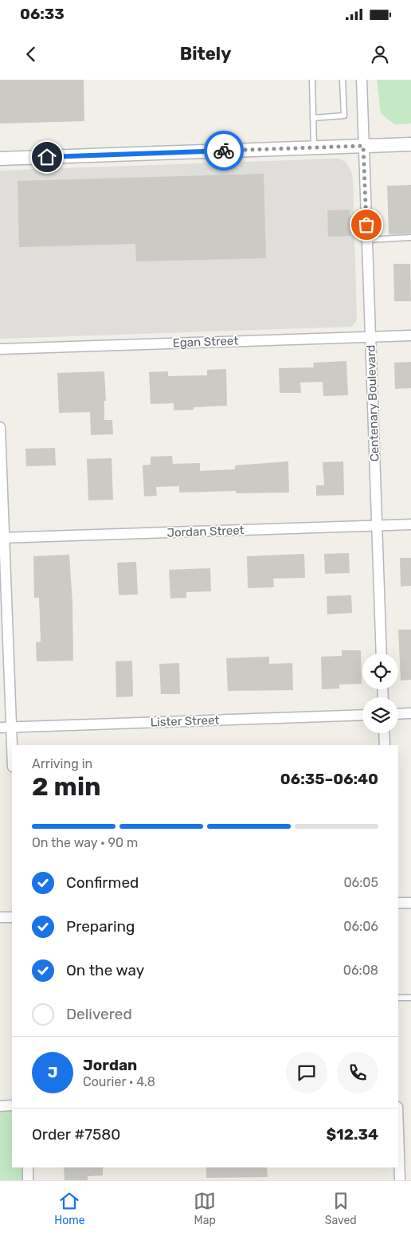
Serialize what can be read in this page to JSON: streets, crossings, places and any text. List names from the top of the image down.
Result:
{
  "streets": {
    "street": [
      "Egan Street",
      "Centenary Boulevard",
      "Jordan Street",
      "Lister Street"
    ]
  },
  "crossings": [
    ["Egan Street", "Centenary Boulevard"],
    ["Centenary Boulevard", "Jordan Street"]
  ],
  "page": {
    "status": "06:33",
    "header": "Bitely",
    "heading": ["2 min", "Arriving in", "06:35–06:40"],
    "panel": [
      "Jordan",
      "Courier · 4.8",
      "Order #7580",
      "$12.34"
    ],
    "bar": "On the way · 90 m",
    "list": [
      ["Confirmed", "06:05"],
      ["Preparing", "06:06"],
      ["On the way", "06:08"],
      "Delivered"
    ],
    "round": "J",
    "tabs": ["Home", "Map", "Saved"]
  }
}
